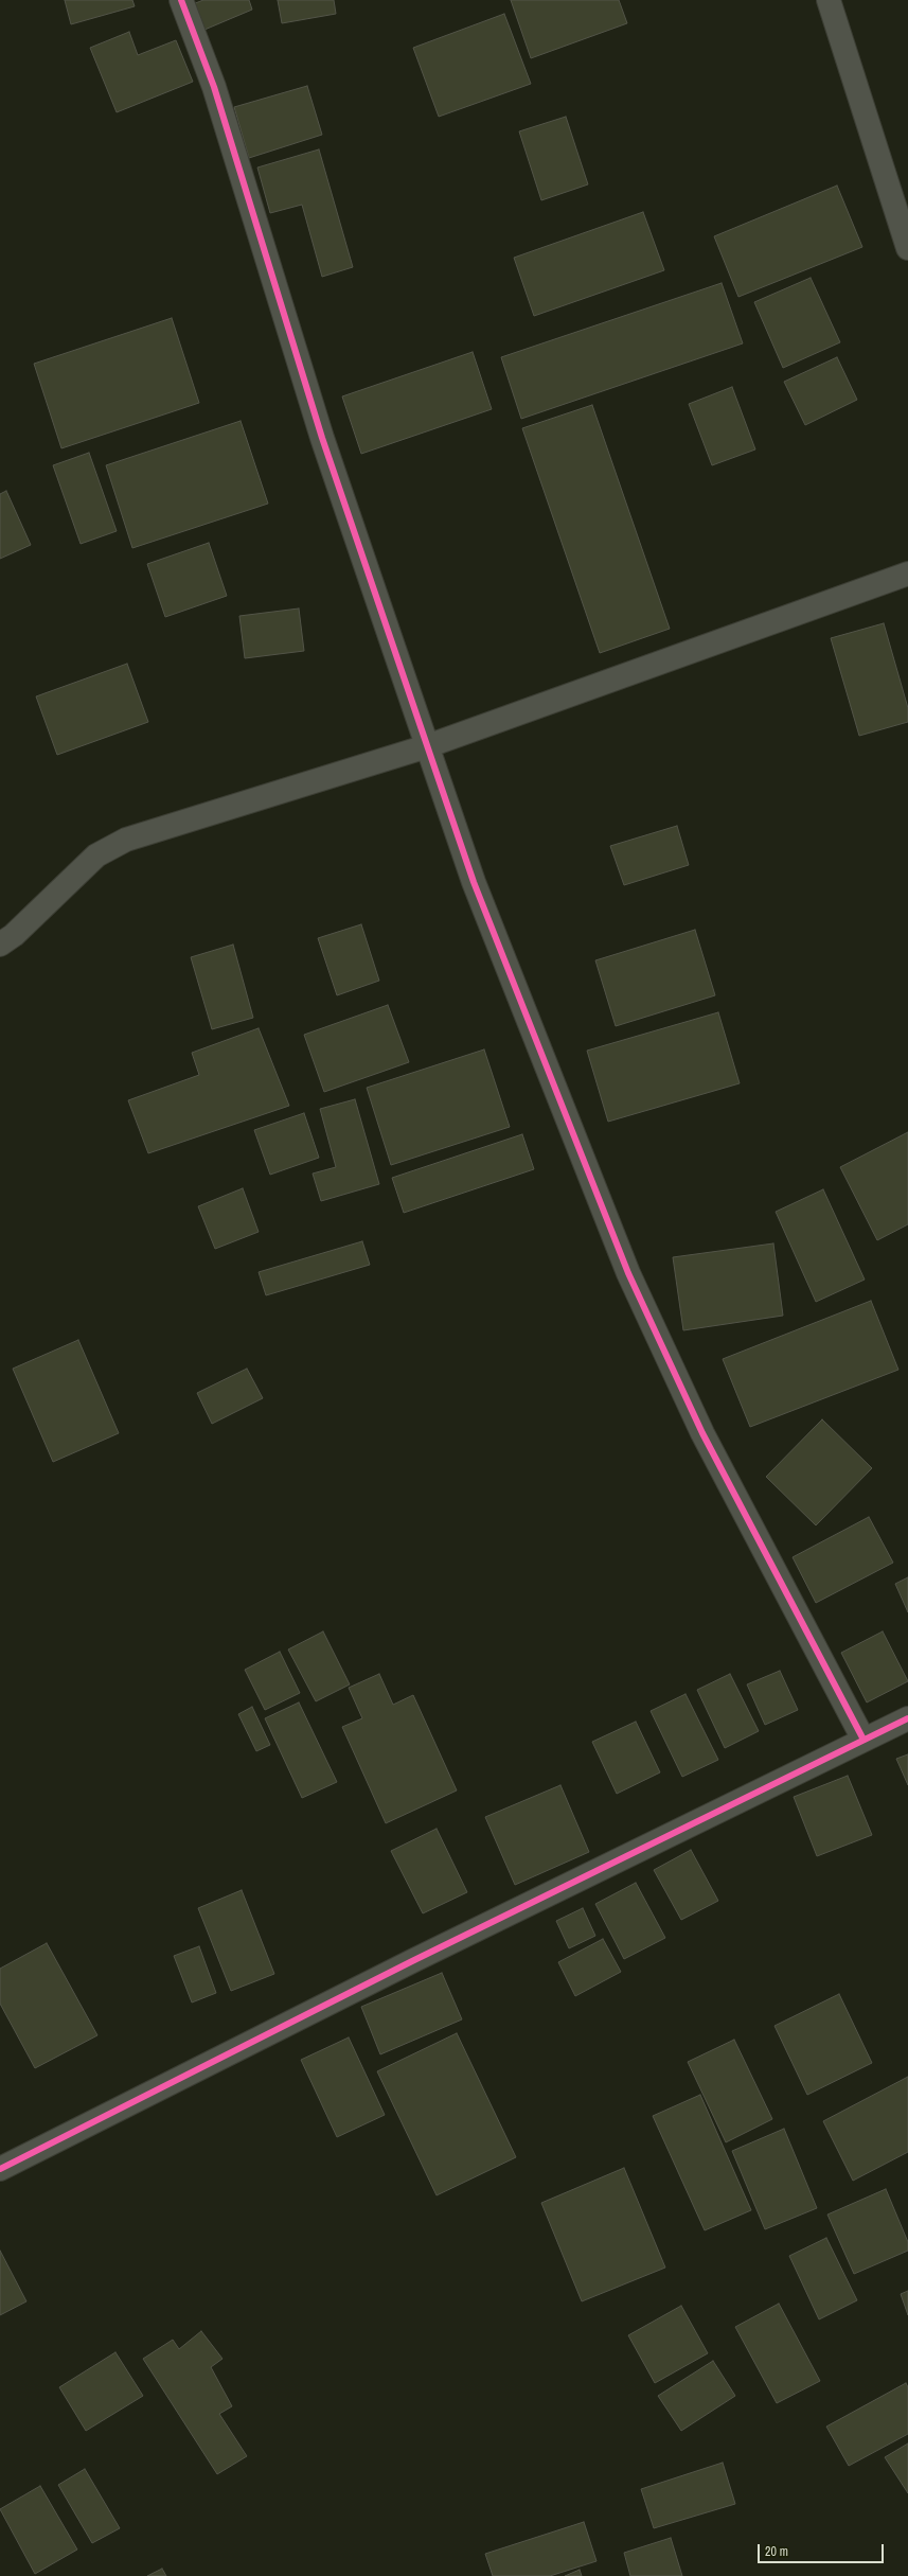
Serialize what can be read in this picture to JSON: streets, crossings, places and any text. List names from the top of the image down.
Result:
{
  "scale_bar": "20 m"
}
